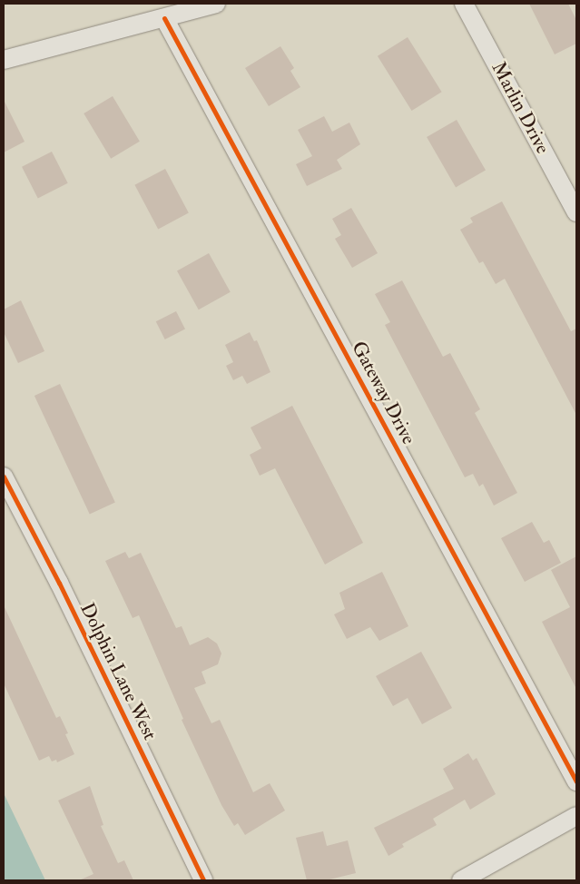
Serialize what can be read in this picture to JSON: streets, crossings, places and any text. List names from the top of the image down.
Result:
{
  "streets": {
    "street": ["Marlin Drive", "Gateway Drive", "Dolphin Lane West"]
  }
}
